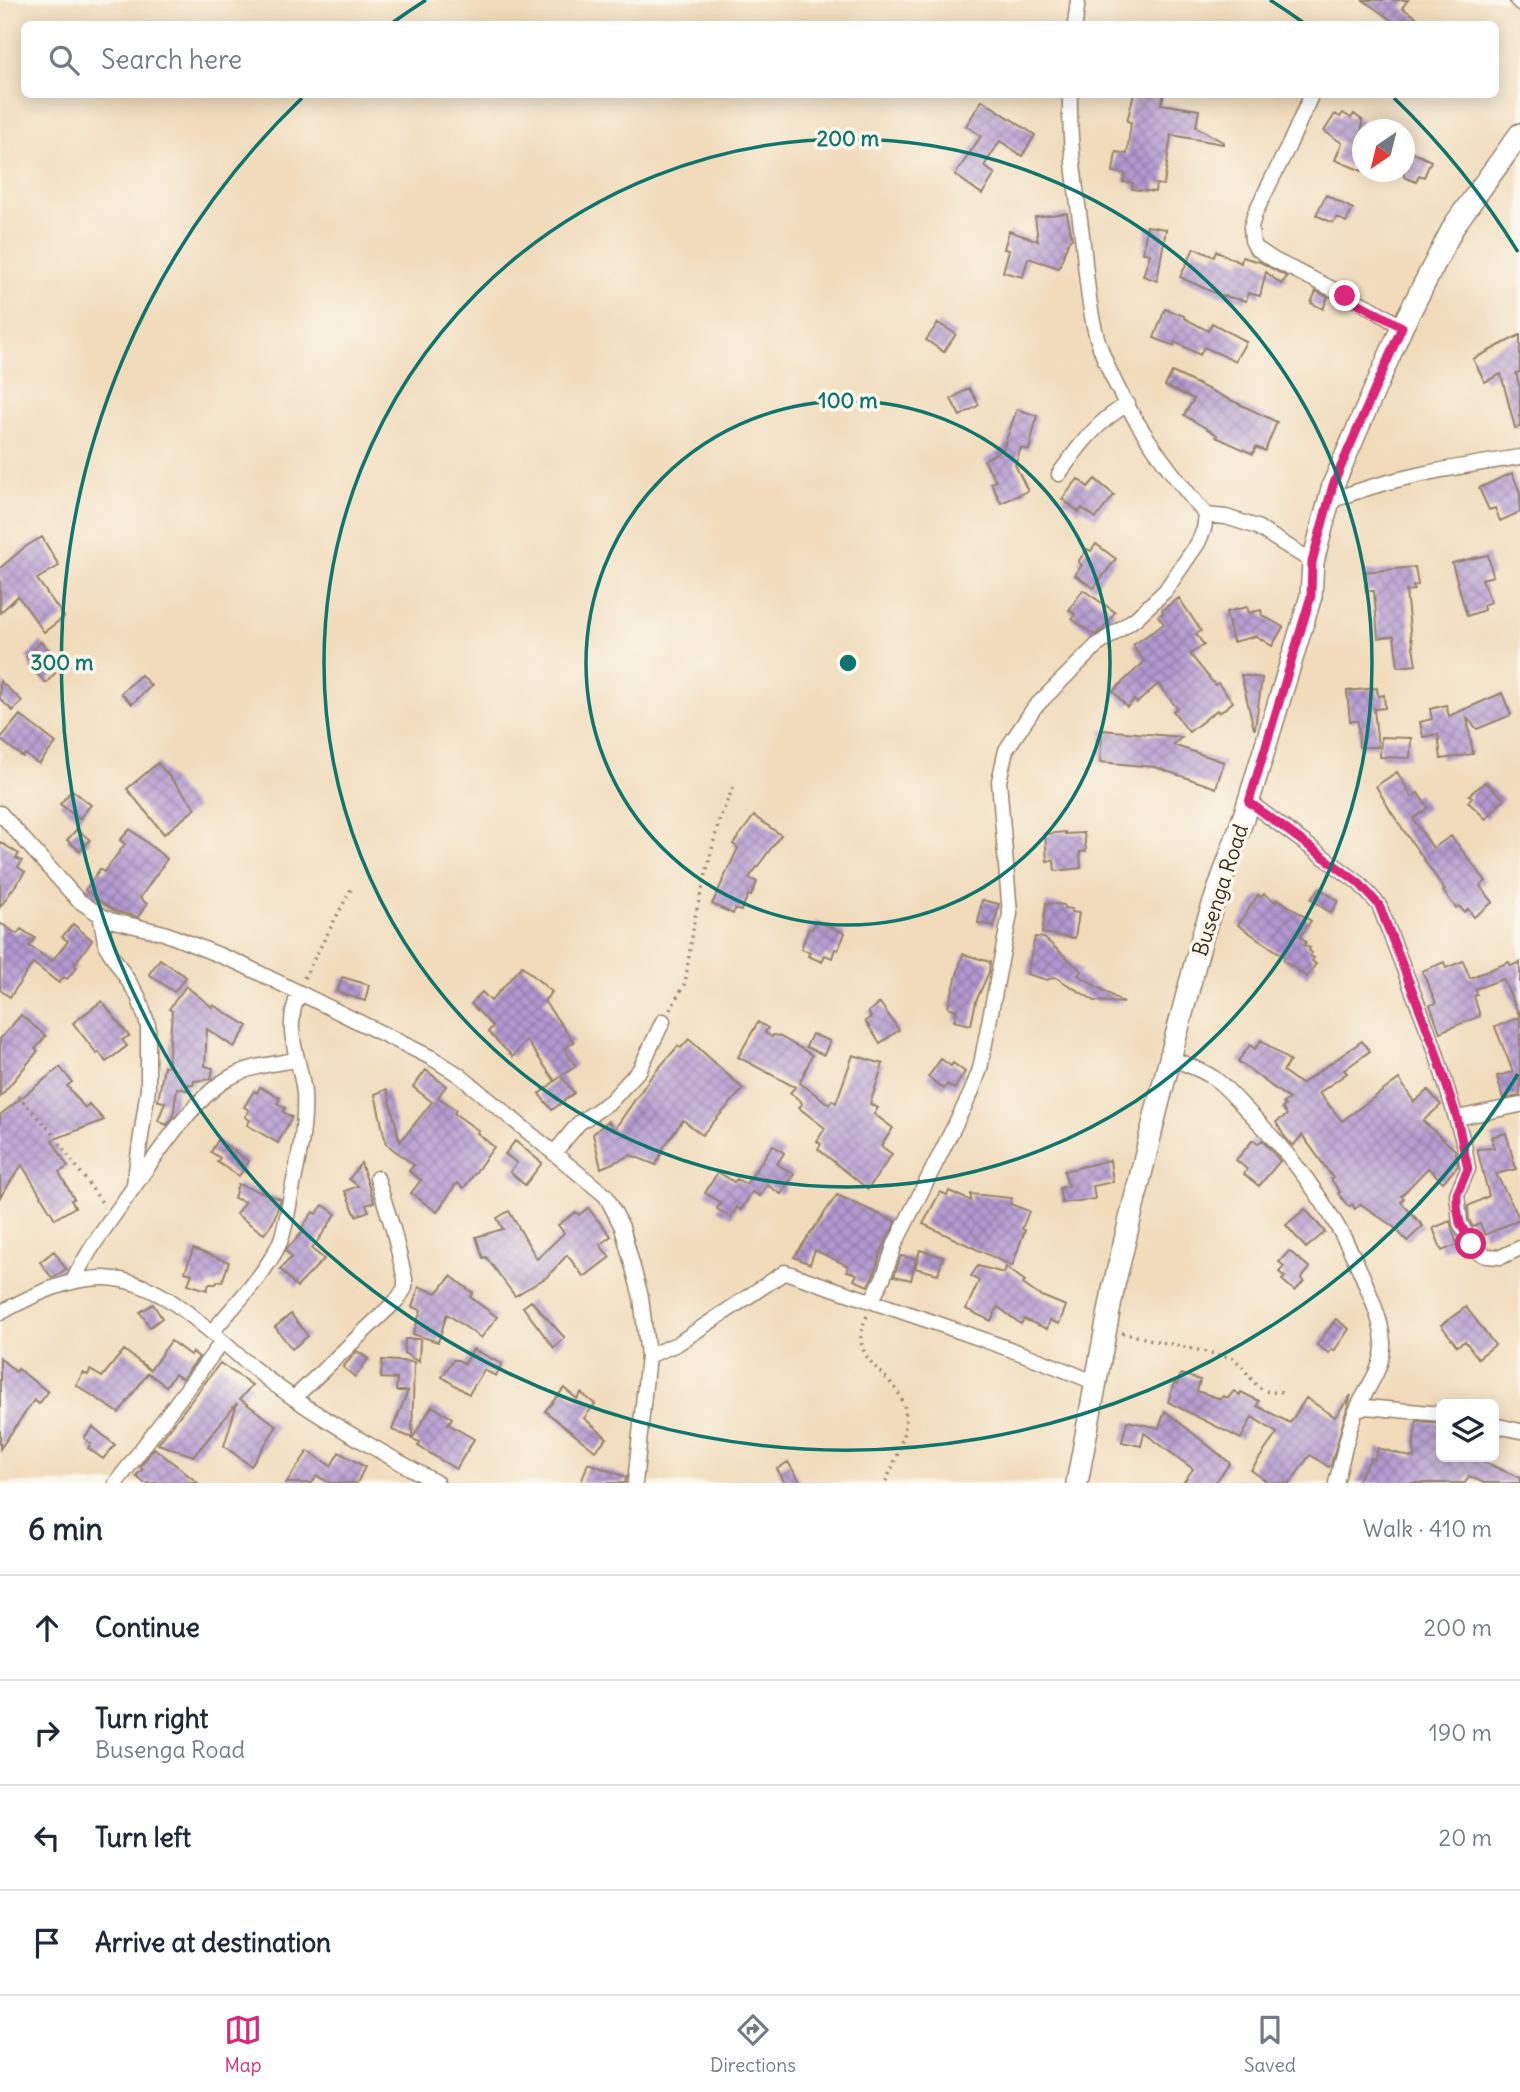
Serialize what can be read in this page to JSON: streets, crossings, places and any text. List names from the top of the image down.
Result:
{
  "streets": {
    "street": ["Busenga Road"]
  },
  "north": "bottom left",
  "page": {
    "search": "Search here",
    "heading": ["6 min", "Walk · 410 m"],
    "list": [
      ["Continue", "200 m"],
      ["Turn right", "Busenga Road", "190 m"],
      ["Turn left", "20 m"],
      "Arrive at destination"
    ],
    "nav": ["Map", "Directions", "Saved"]
  },
  "rings": ["200 m", "100 m", "300 m"]
}
